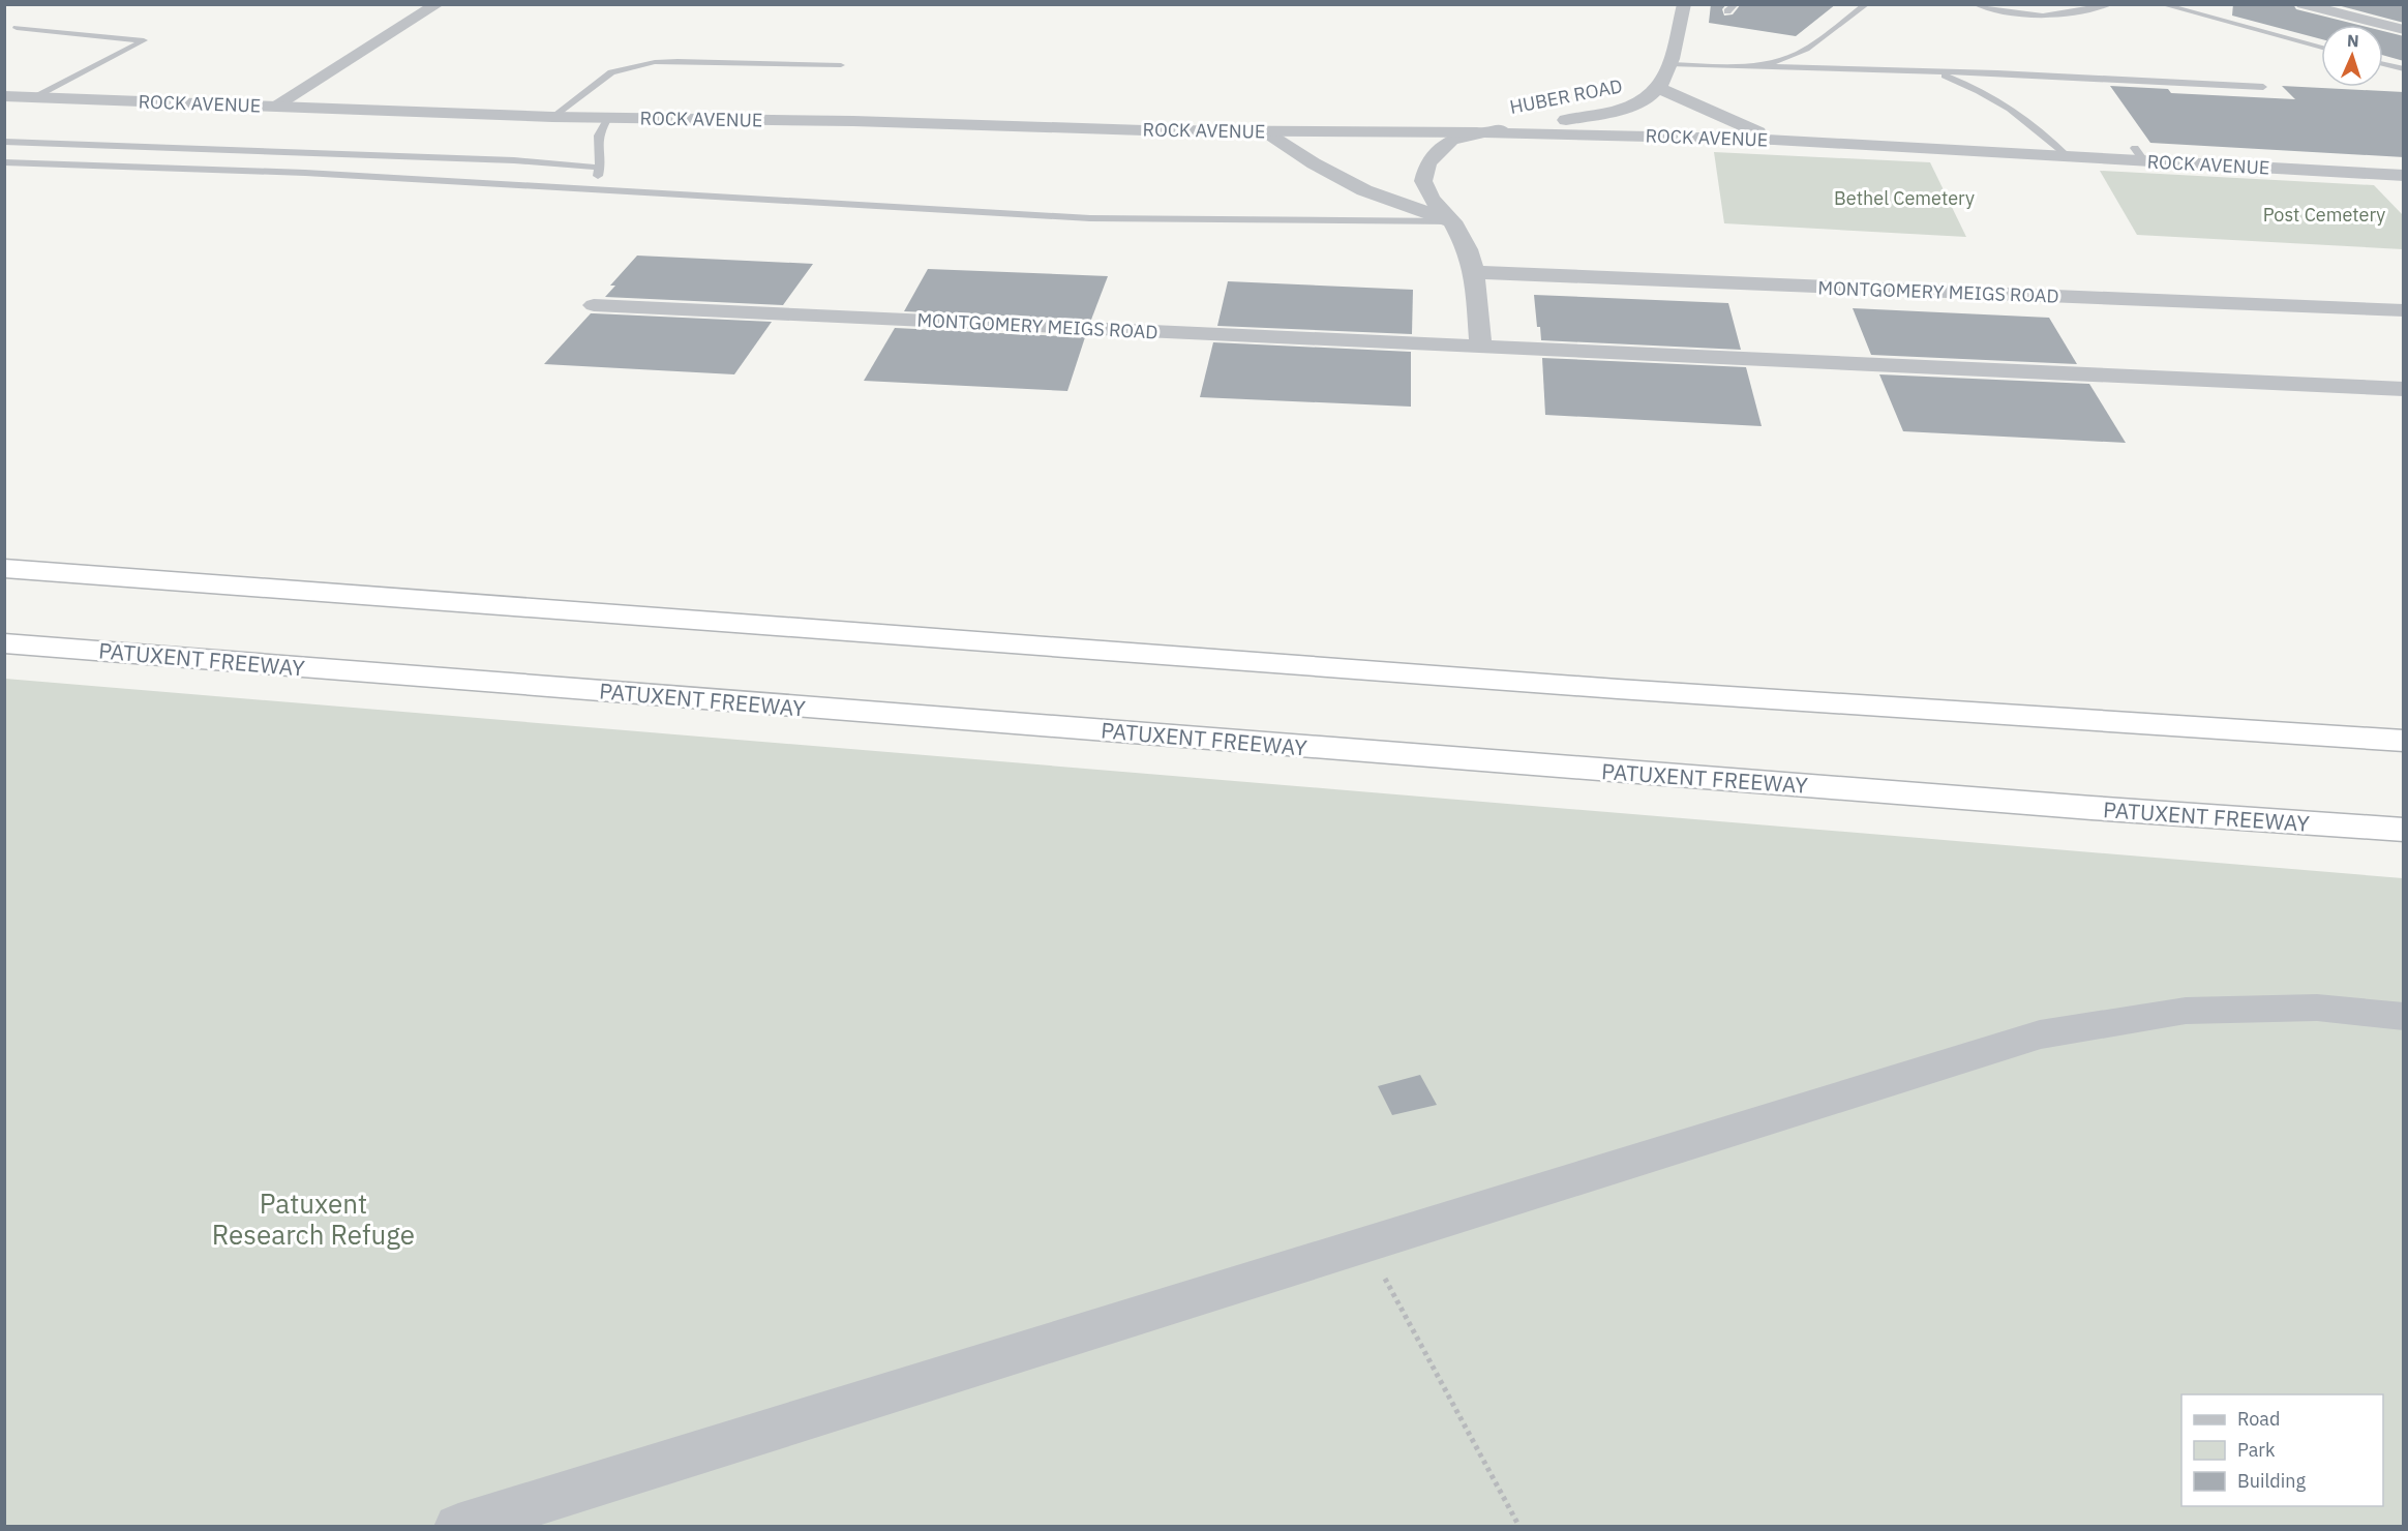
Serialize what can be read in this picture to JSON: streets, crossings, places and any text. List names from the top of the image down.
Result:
{
  "streets": {
    "highway": ["PATUXENT FREEWAY"],
    "street": ["HUBER ROAD", "ROCK AVENUE", "MONTGOMERY MEIGS ROAD"]
  },
  "crossings": [
    ["HUBER ROAD", "ROCK AVENUE"]
  ],
  "parks": ["Bethel Cemetery", "Post Cemetery", "Patuxent Research Refuge"],
  "legend": ["Road", "Park", "Building"],
  "north": "top"
}
